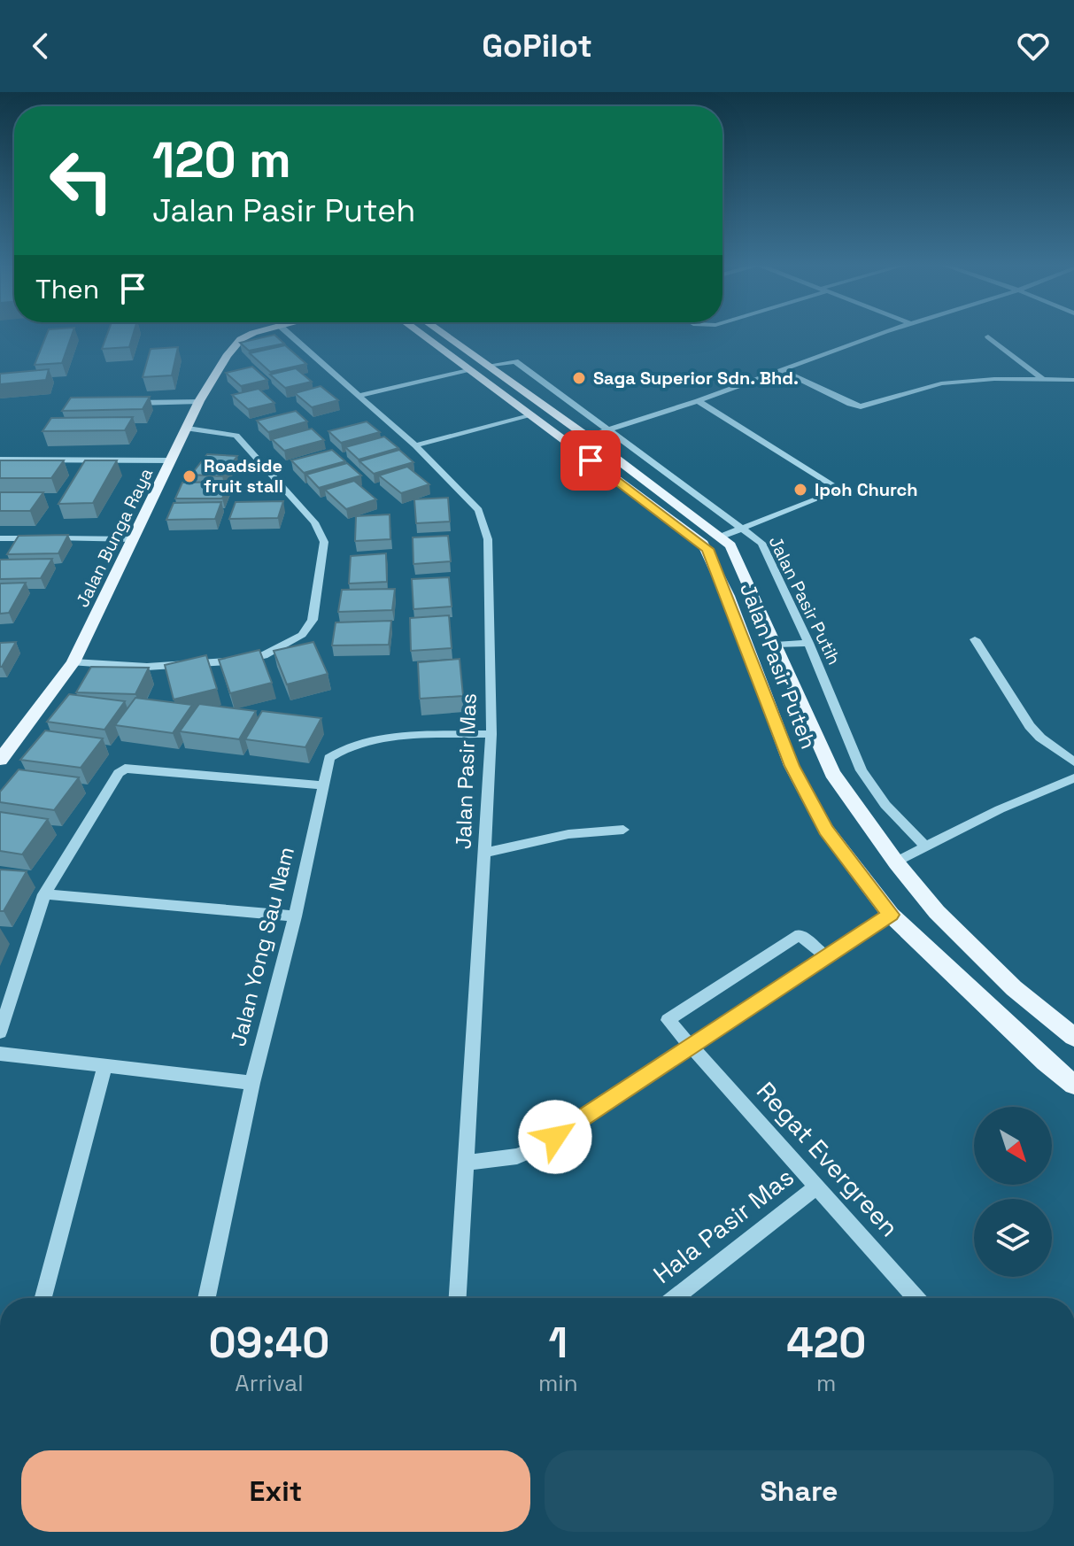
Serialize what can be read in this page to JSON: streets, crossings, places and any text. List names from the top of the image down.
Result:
{
  "streets": {
    "main road": ["Jalan Bunga Raya", "Jalan Pasir Puteh"],
    "street": [
      "Jalan Pasir Putih",
      "Jalan Pasir Mas",
      "Jalan Yong Sau Nam",
      "Regat Evergreen",
      "Hala Pasir Mas"
    ]
  },
  "crossings": [
    ["Jalan Pasir Putih", "Jalan Pasir Puteh"],
    ["Jalan Pasir Mas", "Jalan Yong Sau Nam"],
    ["Regat Evergreen", "Hala Pasir Mas"]
  ],
  "places": ["Saga Superior Sdn. Bhd.", "Roadside fruit stall", "Ipoh Church"],
  "north": "bottom right",
  "page": {
    "header": "GoPilot",
    "turn": ["120 m", "Jalan Pasir Puteh"],
    "then": "Then",
    "eta": [
      "09:40",
      "Arrival",
      "1",
      "min",
      "420",
      "m"
    ],
    "buttons": ["Exit", "Share"]
  }
}
